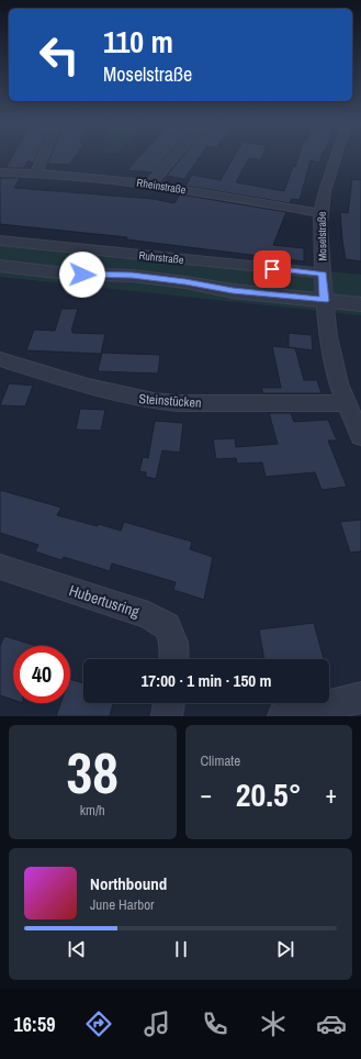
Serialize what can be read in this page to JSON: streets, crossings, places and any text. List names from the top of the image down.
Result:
{
  "streets": {
    "street": [
      "Rheinstraße",
      "Moselstraße",
      "Ruhrstraße",
      "Steinstücken",
      "Hubertusring"
    ]
  },
  "crossings": [
    ["Rheinstraße", "Moselstraße"],
    ["Moselstraße", "Ruhrstraße"],
    ["Moselstraße", "Steinstücken"]
  ],
  "page": {
    "turn": ["110 m", "Moselstraße"],
    "limit": "40",
    "trip": "17:00 · 1 min · 150 m",
    "tile": [
      ["38", "km/h"],
      "Climate"
    ],
    "heat": ["−", "20.5°", "+"],
    "song": ["Northbound", "June Harbor"],
    "tabs": "16:59"
  }
}
